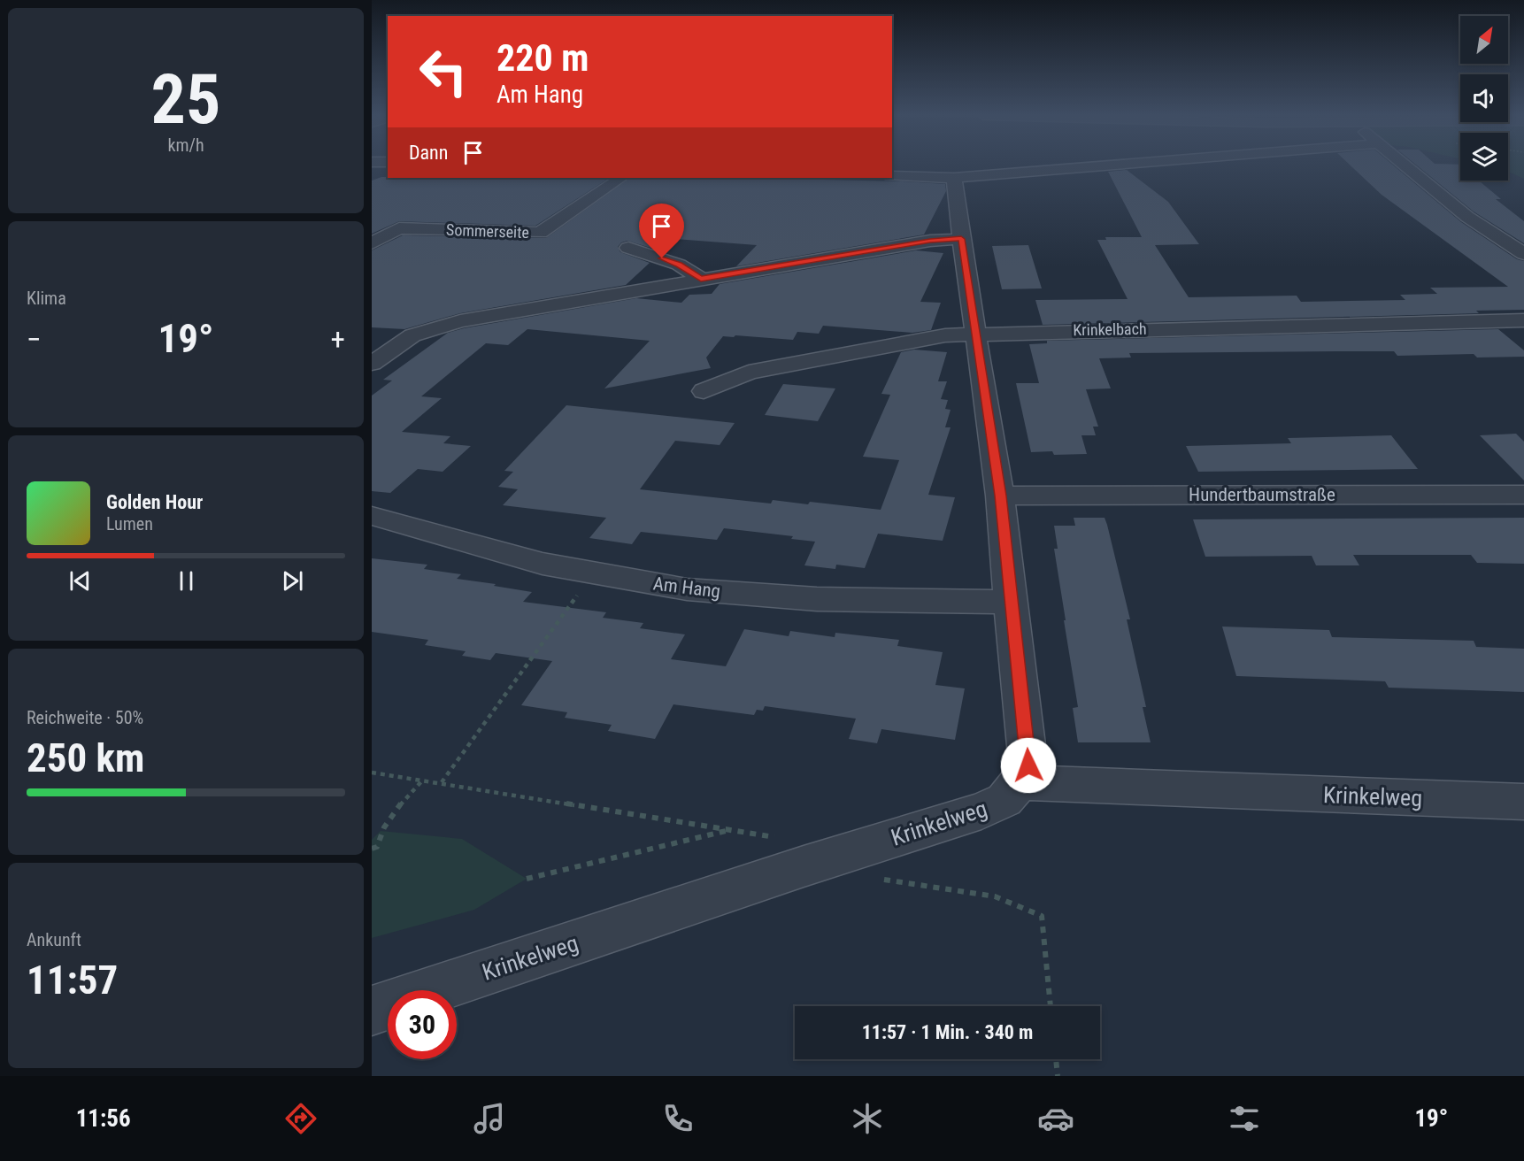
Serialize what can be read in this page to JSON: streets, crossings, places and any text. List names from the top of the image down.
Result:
{
  "streets": {
    "street": [
      "Sommerseite",
      "Krinkelbach",
      "Hundertbaumstraße",
      "Am Hang",
      "Krinkelweg"
    ]
  },
  "north": "top right",
  "page": {
    "tile": [
      ["25", "km/h"],
      "Klima",
      ["Reichweite · 50%", "250 km"],
      ["Ankunft", "11:57"]
    ],
    "turn": ["220 m", "Am Hang"],
    "then": "Dann",
    "heat": ["−", "19°", "+"],
    "song": ["Golden Hour", "Lumen"],
    "limit": "30",
    "trip": "11:57 · 1 Min. · 340 m",
    "tabs": ["11:56", "19°"]
  }
}
